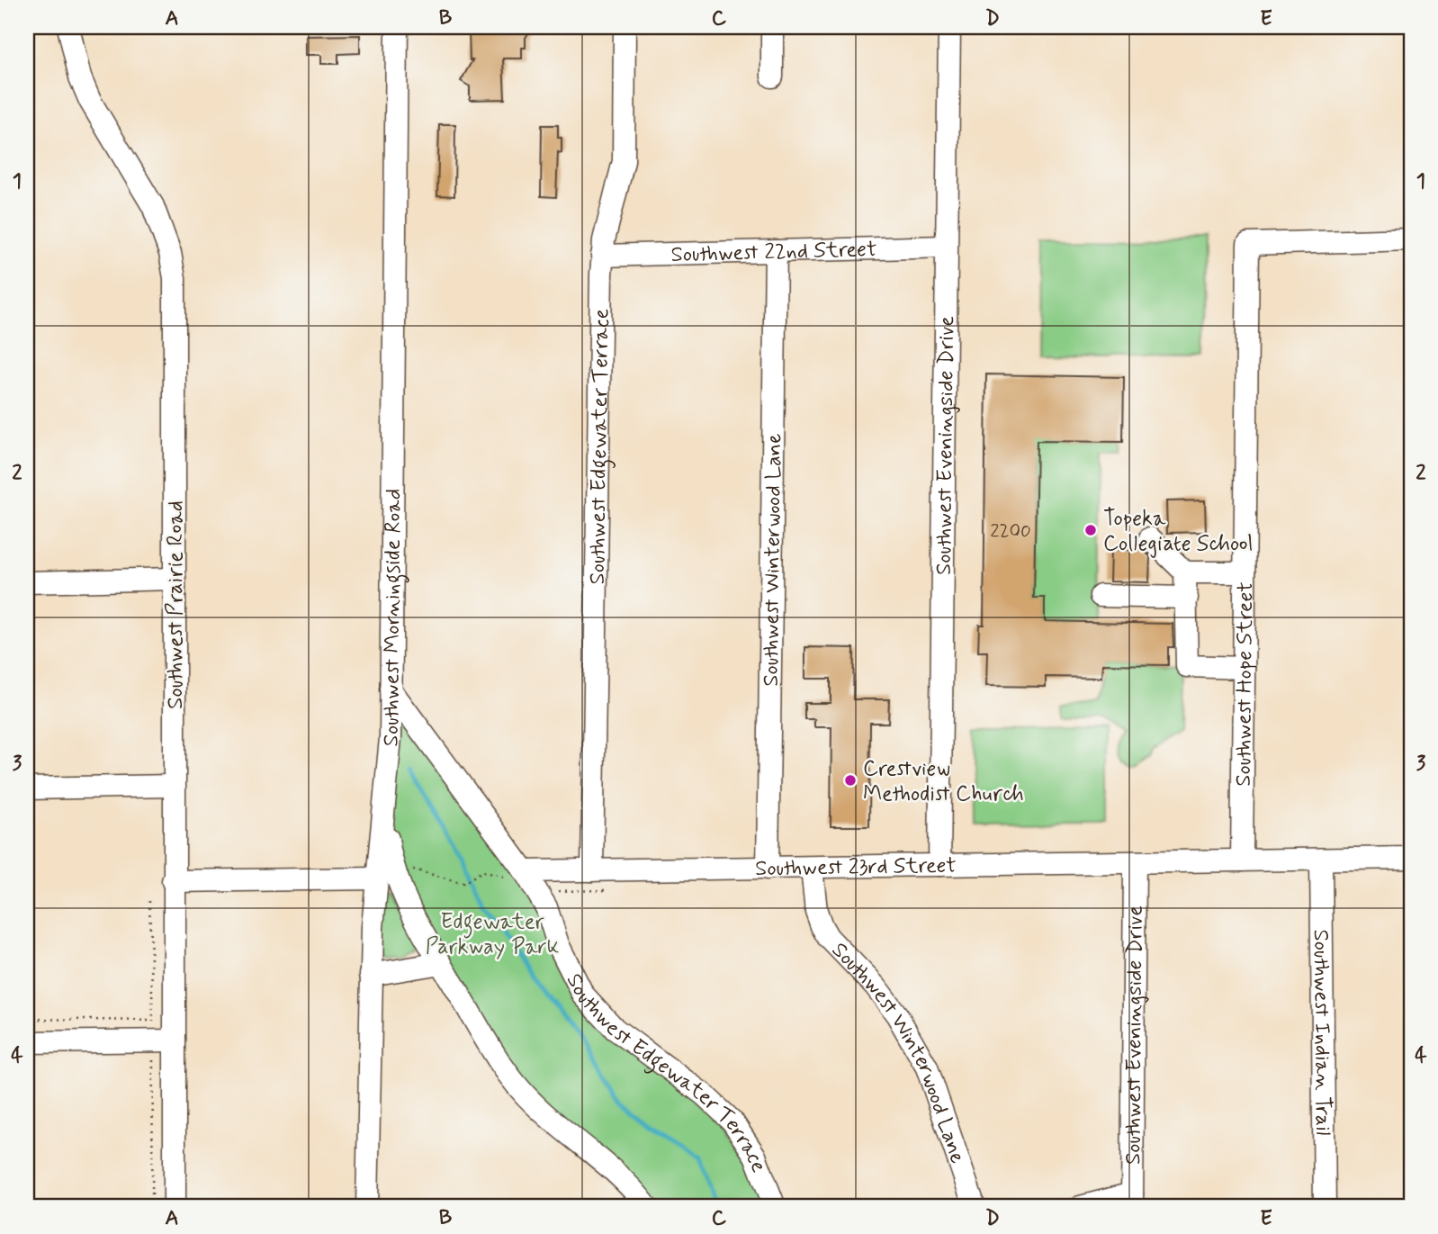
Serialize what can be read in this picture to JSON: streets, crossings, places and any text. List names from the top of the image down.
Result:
{
  "streets": {
    "street": [
      "Southwest 22nd Street",
      "Southwest Eveningside Drive",
      "Southwest Edgewater Terrace",
      "Southwest Winterwood Lane",
      "Southwest Prairie Road",
      "Southwest Morningside Road",
      "Southwest Hope Street",
      "Southwest 23rd Street",
      "Southwest Indian Trail"
    ]
  },
  "crossings": [
    ["Southwest 22nd Street", "Southwest Eveningside Drive"],
    ["Southwest 22nd Street", "Southwest Edgewater Terrace"],
    ["Southwest 22nd Street", "Southwest Winterwood Lane"],
    ["Southwest Eveningside Drive", "Southwest 23rd Street"],
    ["Southwest Edgewater Terrace", "Southwest 23rd Street"],
    ["Southwest Winterwood Lane", "Southwest 23rd Street"],
    ["Southwest Hope Street", "Southwest 23rd Street"],
    ["Southwest 23rd Street", "Southwest Indian Trail"]
  ],
  "parks": ["Edgewater Parkway Park"],
  "places": ["Topeka Collegiate School", "Crestview Methodist Church"],
  "house_numbers": ["2200"],
  "grid": {
    "columns": [
      "A",
      "B",
      "C",
      "D",
      "E"
    ],
    "rows": [
      "1",
      "2",
      "3",
      "4"
    ]
  }
}
